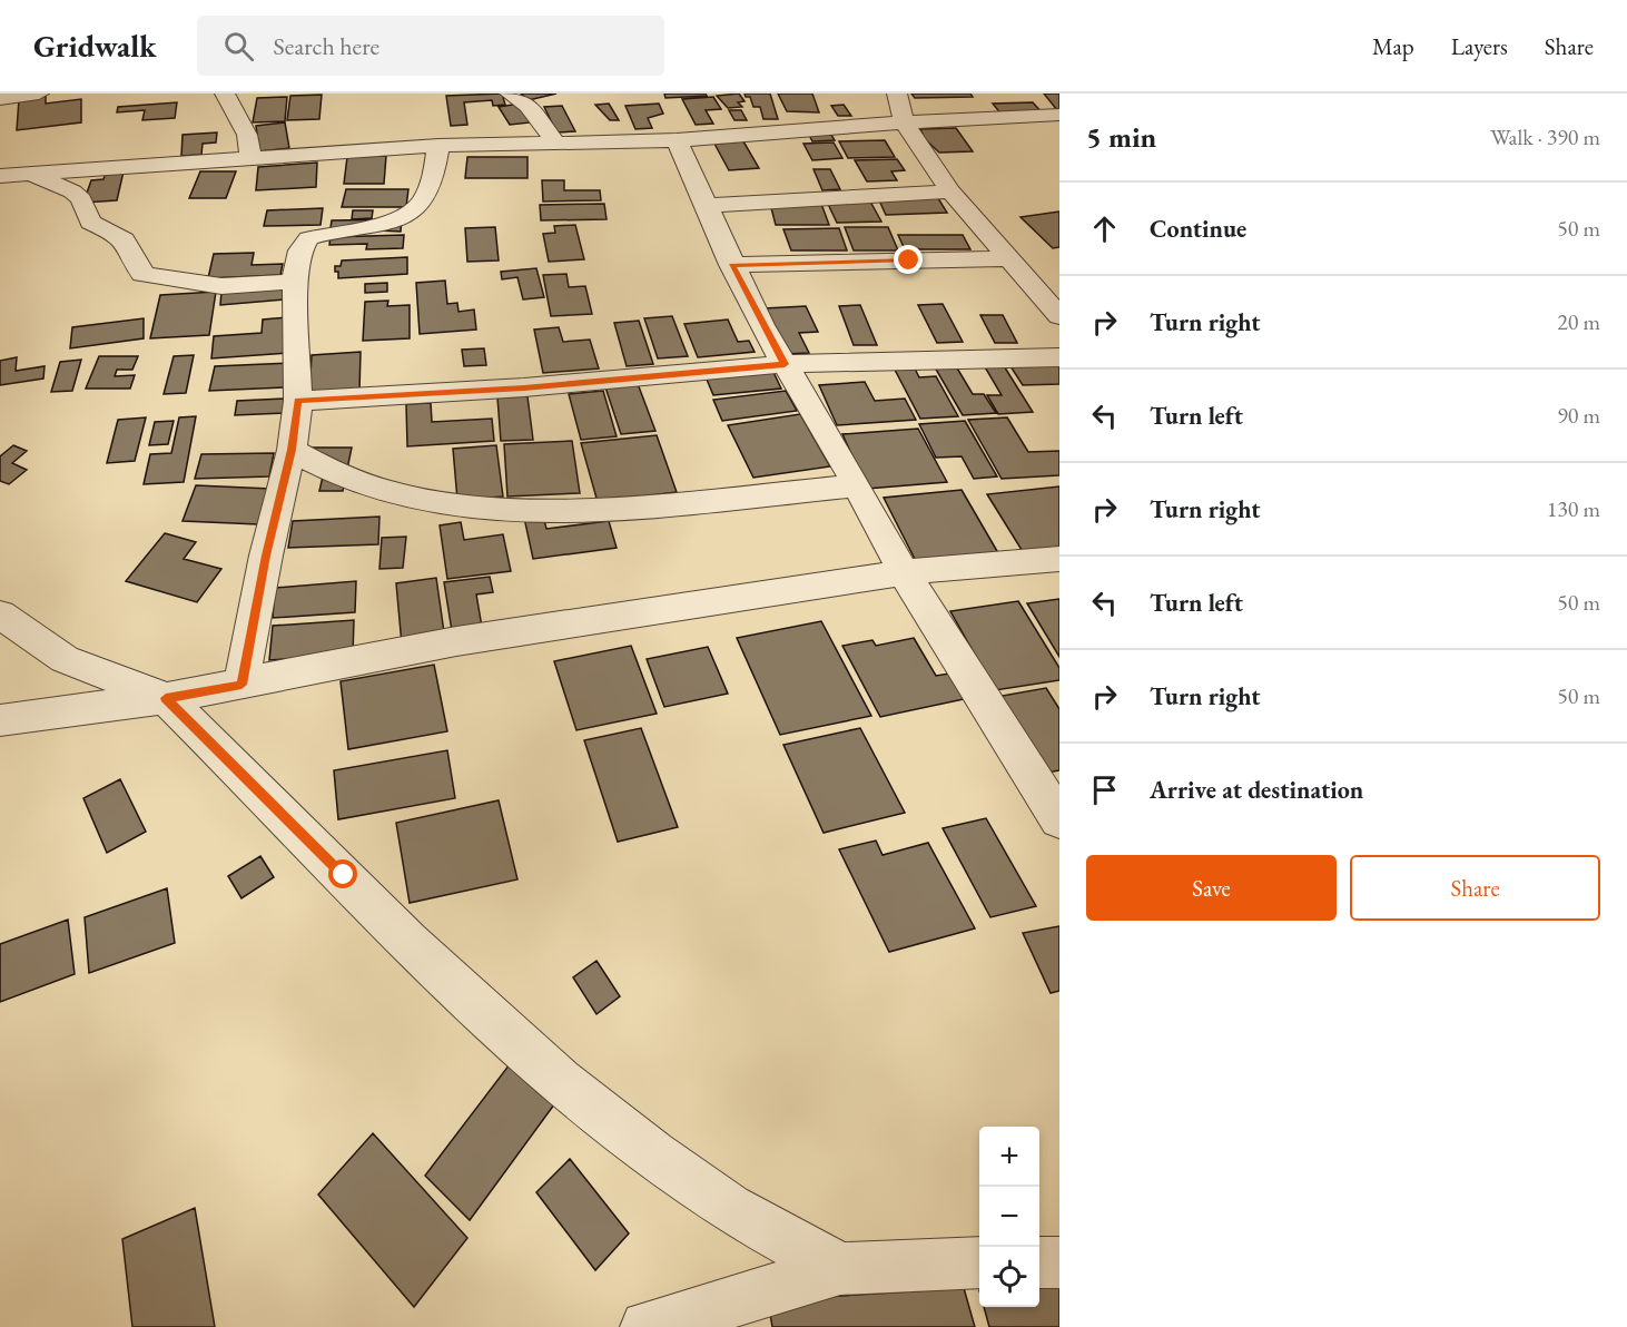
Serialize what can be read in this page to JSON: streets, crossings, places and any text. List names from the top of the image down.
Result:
{
  "page": {
    "header": "Gridwalk",
    "search": "Search here",
    "nav": ["Map", "Layers", "Share"],
    "heading": ["5 min", "Walk · 390 m"],
    "list": [
      ["Continue", "50 m"],
      ["Turn right", "20 m"],
      ["Turn left", "90 m"],
      ["Turn right", "130 m"],
      ["Turn left", "50 m"],
      ["Turn right", "50 m"],
      "Arrive at destination"
    ],
    "buttons": ["Save", "Share"],
    "map_buttons": ["+", "−"]
  }
}
